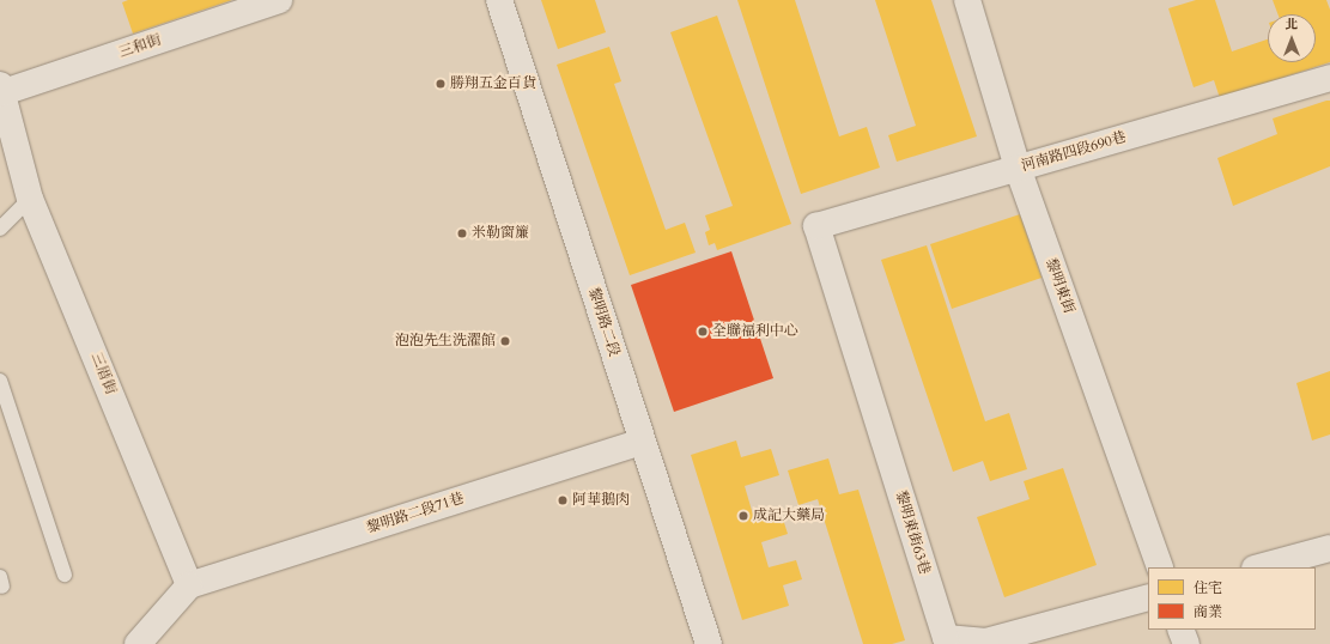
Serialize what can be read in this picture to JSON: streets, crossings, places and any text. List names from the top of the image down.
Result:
{
  "streets": {
    "street": [
      "三和街",
      "河南路四段690巷",
      "黎明東街",
      "黎明路二段",
      "三厝街",
      "黎明路二段71巷",
      "黎明東街63巷"
    ]
  },
  "crossings": [
    ["三和街", "三厝街"],
    ["河南路四段690巷", "黎明東街"],
    ["河南路四段690巷", "黎明東街63巷"],
    ["黎明路二段", "黎明路二段71巷"],
    ["三厝街", "黎明路二段71巷"]
  ],
  "places": [
    "勝翔五金百貨",
    "米勒窗簾",
    "全聯福利中心",
    "泡泡先生洗濯館",
    "阿華鵝肉",
    "成記大藥局"
  ],
  "legend": ["住宅", "商業"],
  "north": "top"
}
